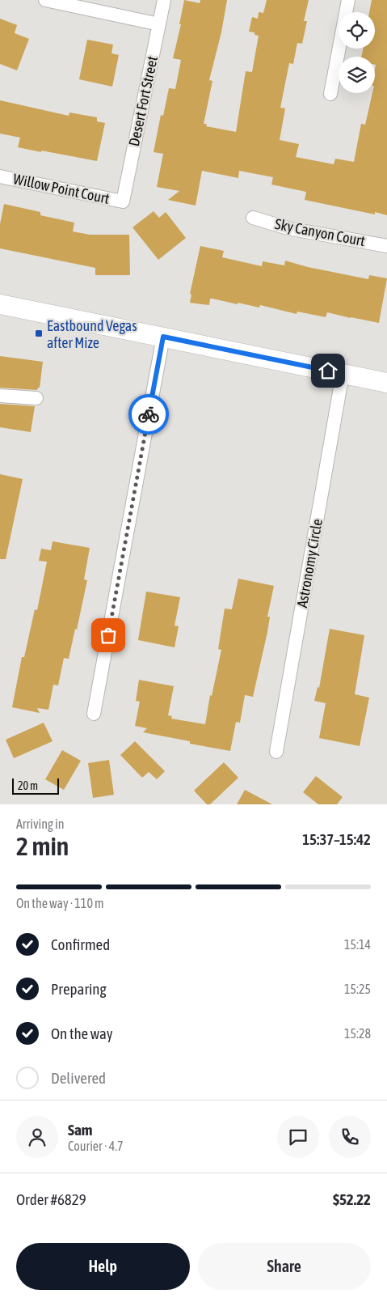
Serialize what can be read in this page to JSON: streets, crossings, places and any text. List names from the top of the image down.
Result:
{
  "streets": {
    "street": [
      "Desert Fort Street",
      "Willow Point Court",
      "Sky Canyon Court",
      "Astronomy Circle"
    ]
  },
  "crossings": [
    ["Desert Fort Street", "Willow Point Court"]
  ],
  "places": {
    "transit": ["Eastbound Vegas after Mize"]
  },
  "scale_bar": "20 m",
  "page": {
    "scale": "20 m",
    "heading": ["2 min", "Arriving in", "15:37–15:42"],
    "panel": [
      "Sam",
      "Courier · 4.7",
      "Order #6829",
      "$52.22"
    ],
    "bar": "On the way · 110 m",
    "list": [
      ["Confirmed", "15:14"],
      ["Preparing", "15:25"],
      ["On the way", "15:28"],
      "Delivered"
    ],
    "buttons": ["Help", "Share"]
  }
}
